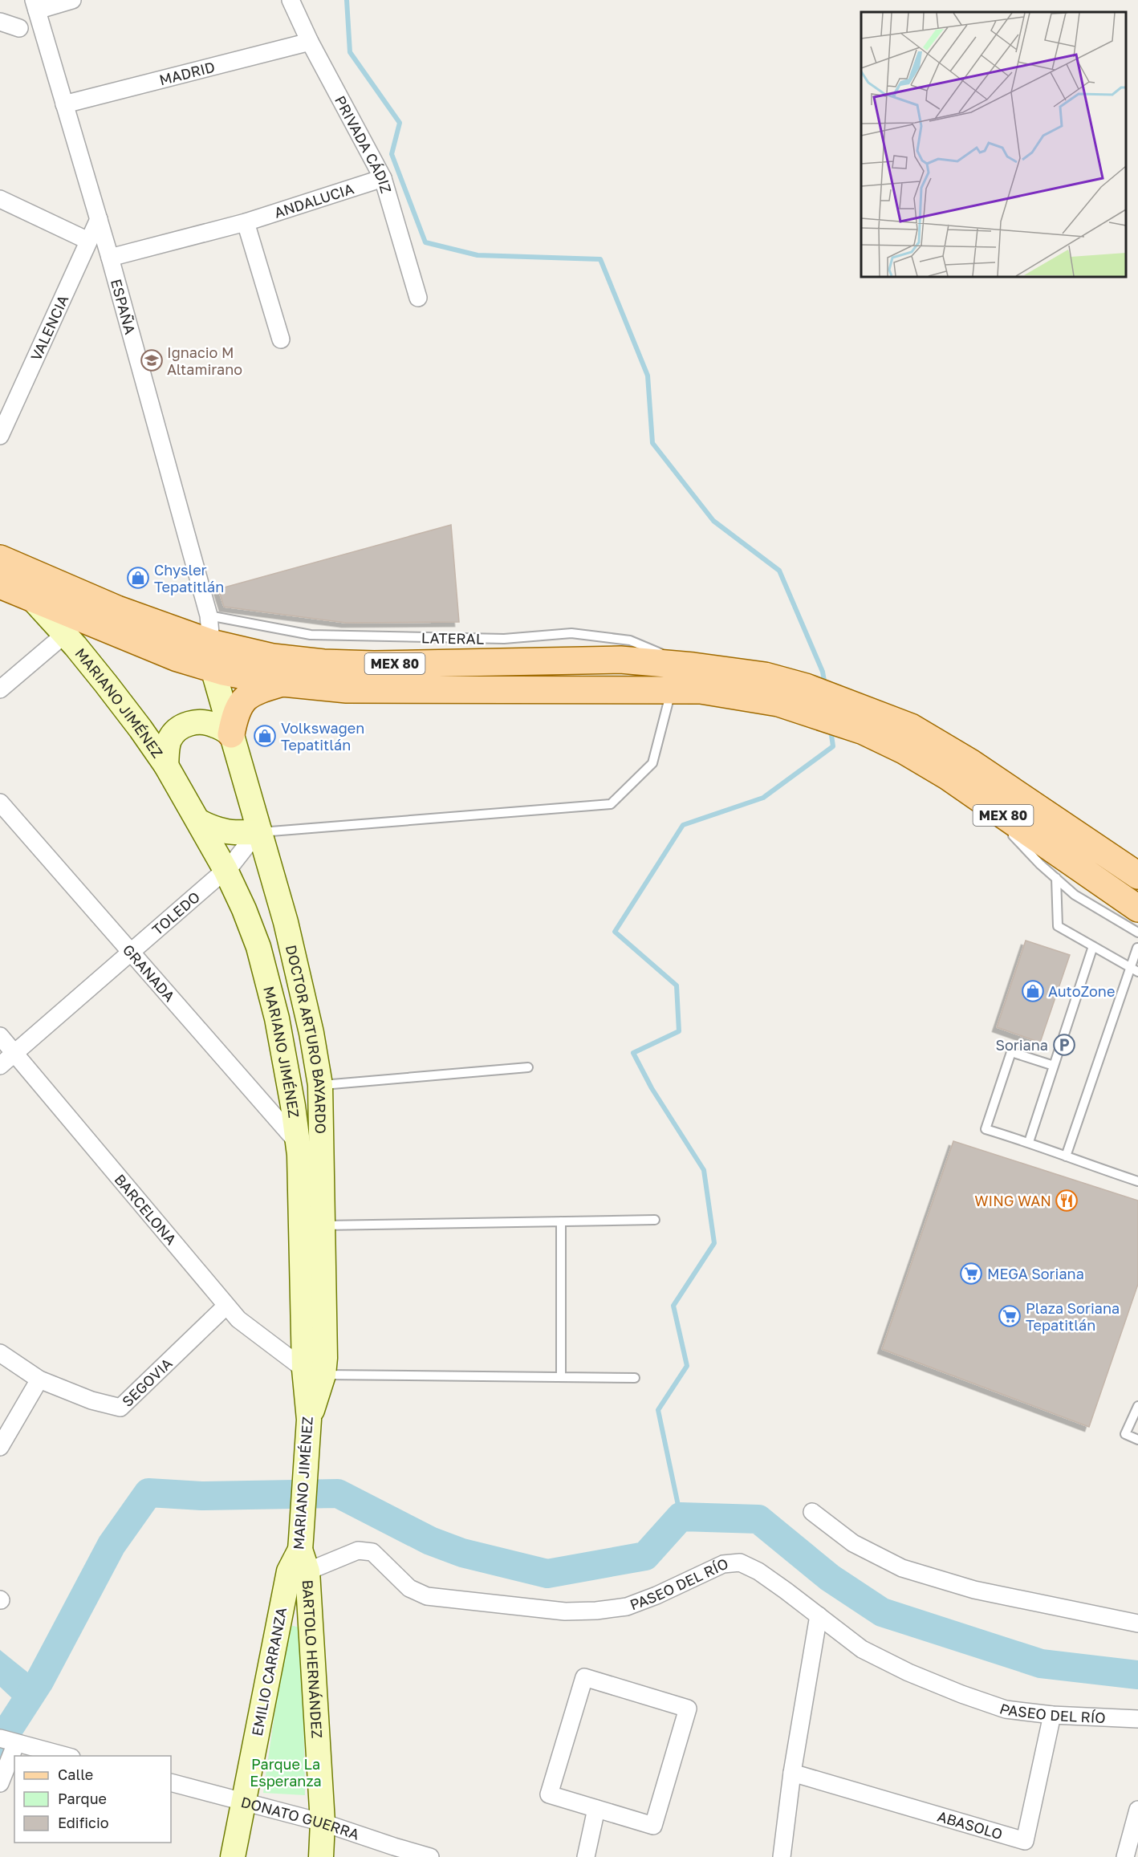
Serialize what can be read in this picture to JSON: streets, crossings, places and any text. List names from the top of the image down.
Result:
{
  "streets": {
    "main road": ["MEX 80"],
    "street": [
      "MADRID",
      "PRIVADA CÁDIZ",
      "ANDALUCIA",
      "ESPAÑA",
      "VALENCIA",
      "MARIANO JIMÉNEZ",
      "TOLEDO",
      "GRANADA",
      "DOCTOR ARTURO BAYARDO",
      "BARCELONA",
      "SEGOVIA",
      "PASEO DEL RÍO",
      "BARTOLO HERNÁNDEZ",
      "EMILIO CARRANZA",
      "DONATO GUERRA",
      "ABASOLO"
    ],
    "lane": ["LATERAL"]
  },
  "crossings": [
    ["MADRID", "PRIVADA CÁDIZ"],
    ["MADRID", "ESPAÑA"],
    ["PRIVADA CÁDIZ", "ANDALUCIA"],
    ["ANDALUCIA", "ESPAÑA"],
    ["ESPAÑA", "VALENCIA"],
    ["ESPAÑA", "LATERAL"],
    ["ESPAÑA", "MEX 80"],
    ["ESPAÑA", "DOCTOR ARTURO BAYARDO"],
    ["LATERAL", "MEX 80"],
    ["MEX 80", "MARIANO JIMÉNEZ"],
    ["MEX 80", "DOCTOR ARTURO BAYARDO"],
    ["MARIANO JIMÉNEZ", "TOLEDO"],
    ["MARIANO JIMÉNEZ", "GRANADA"],
    ["MARIANO JIMÉNEZ", "DOCTOR ARTURO BAYARDO"],
    ["MARIANO JIMÉNEZ", "BARCELONA"],
    ["MARIANO JIMÉNEZ", "PASEO DEL RÍO"],
    ["MARIANO JIMÉNEZ", "BARTOLO HERNÁNDEZ"],
    ["MARIANO JIMÉNEZ", "EMILIO CARRANZA"],
    ["TOLEDO", "GRANADA"],
    ["TOLEDO", "DOCTOR ARTURO BAYARDO"],
    ["TOLEDO", "BARCELONA"],
    ["GRANADA", "DOCTOR ARTURO BAYARDO"],
    ["DOCTOR ARTURO BAYARDO", "BARCELONA"],
    ["BARCELONA", "SEGOVIA"],
    ["PASEO DEL RÍO", "BARTOLO HERNÁNDEZ"],
    ["PASEO DEL RÍO", "EMILIO CARRANZA"],
    ["PASEO DEL RÍO", "ABASOLO"],
    ["BARTOLO HERNÁNDEZ", "EMILIO CARRANZA"],
    ["BARTOLO HERNÁNDEZ", "DONATO GUERRA"],
    ["EMILIO CARRANZA", "DONATO GUERRA"]
  ],
  "parks": ["Parque La Esperanza"],
  "places": {
    "school or university": ["Ignacio M Altamirano"],
    "shop": ["Chysler Tepatitlán", "Volkswagen Tepatitlán", "AutoZone"],
    "parking": ["Soriana"],
    "restaurant": ["WING WAN"],
    "supermarket": ["MEGA Soriana", "Plaza Soriana Tepatitlán"]
  },
  "legend": ["Calle", "Parque", "Edificio"]
}
